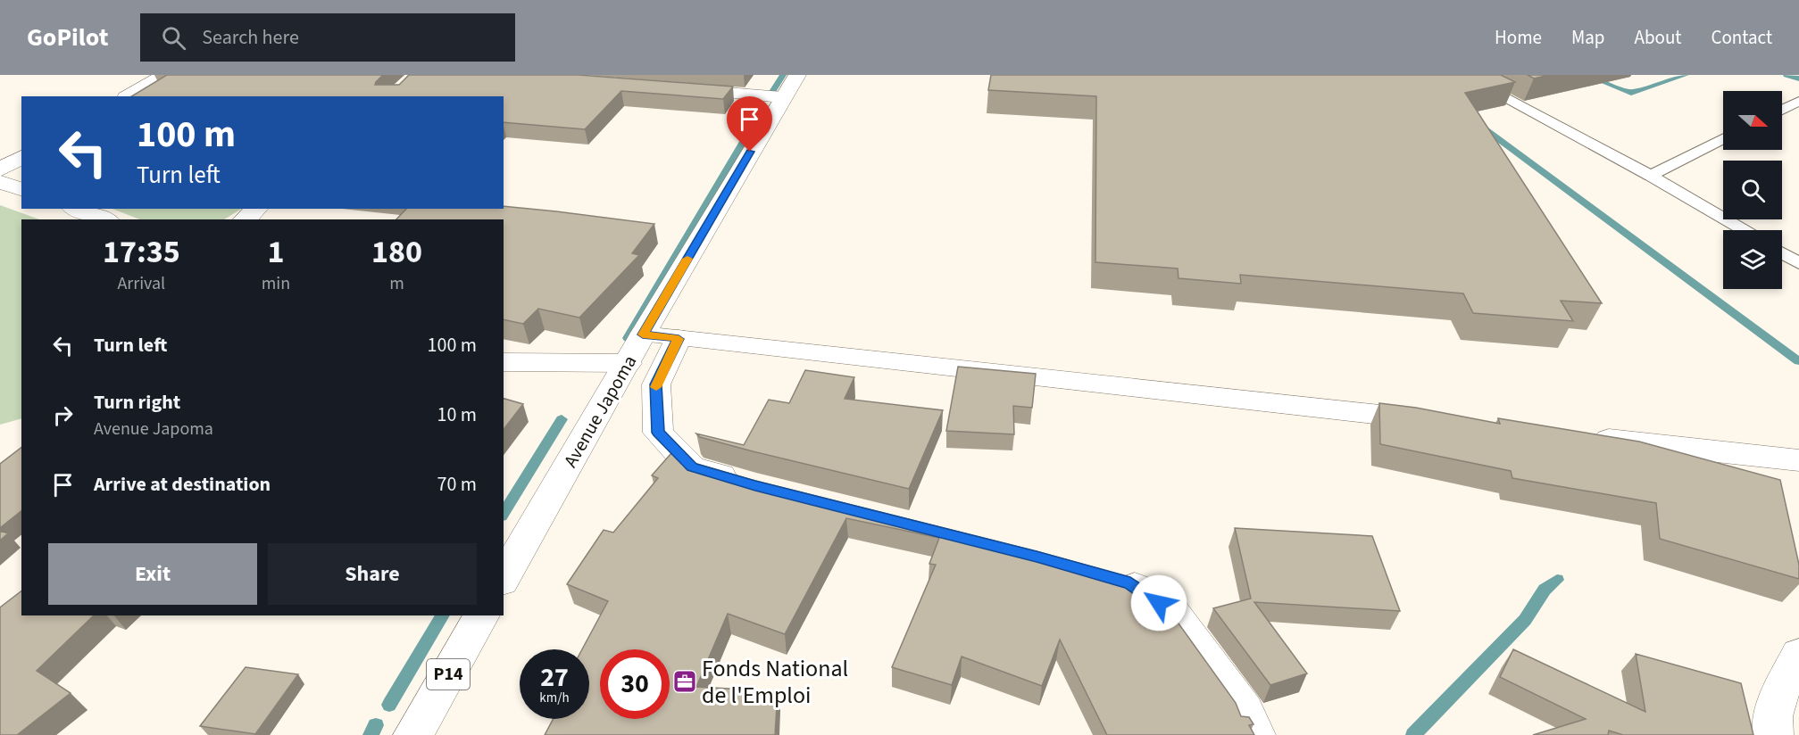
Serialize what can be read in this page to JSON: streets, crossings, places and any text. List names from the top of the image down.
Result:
{
  "streets": {
    "street": ["Avenue Japoma", "P14"]
  },
  "places": {
    "office": ["Fonds National de l'Emploi"]
  },
  "north": "right",
  "page": {
    "header": "GoPilot",
    "search": "Search here",
    "nav": [
      "Home",
      "Map",
      "About",
      "Contact"
    ],
    "turn": ["100 m", "Turn left"],
    "eta": [
      "17:35",
      "Arrival",
      "1",
      "min",
      "180",
      "m"
    ],
    "list": [
      {
        "name": "Turn left",
        "value": "100 m"
      },
      {
        "name": "Turn right",
        "note": "Avenue Japoma",
        "value": "10 m"
      },
      {
        "name": "Arrive at destination",
        "value": "70 m"
      }
    ],
    "buttons": ["Exit", "Share"],
    "speed": "27 km/h",
    "limit": "30"
  }
}
